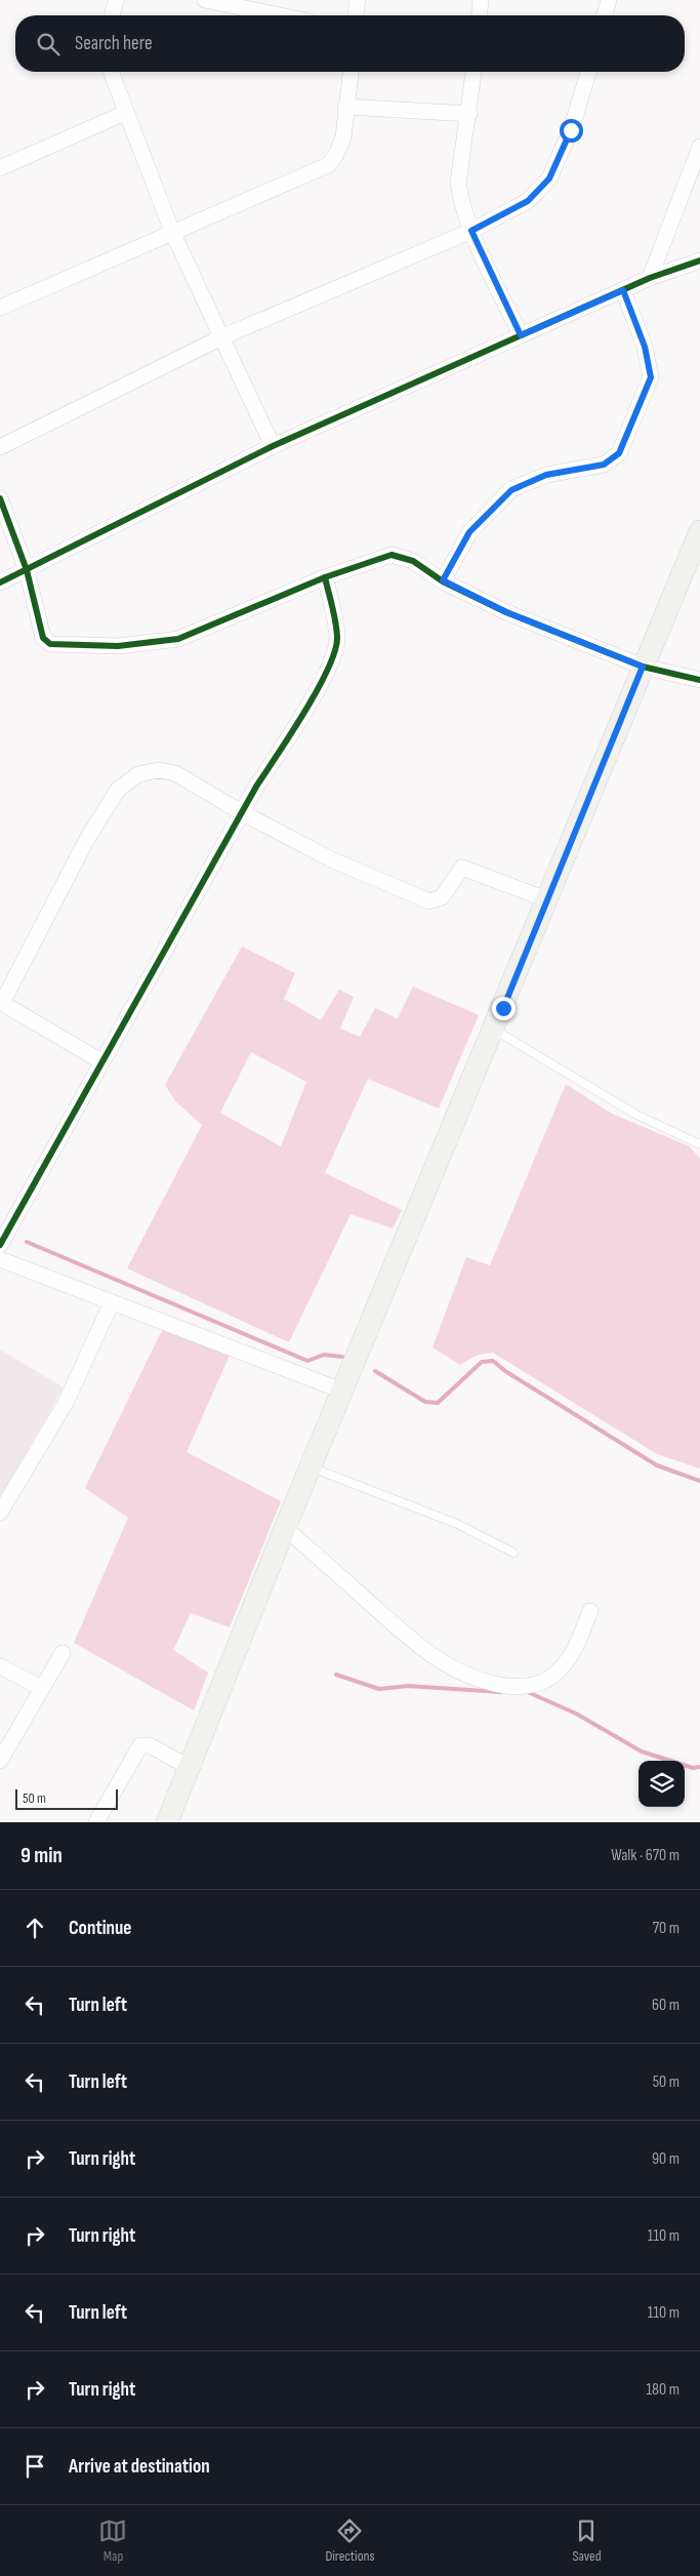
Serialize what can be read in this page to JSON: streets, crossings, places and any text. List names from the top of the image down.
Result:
{
  "scale_bar": "50 m",
  "page": {
    "search": "Search here",
    "scale": "50 m",
    "heading": ["9 min", "Walk · 670 m"],
    "list": [
      ["Continue", "70 m"],
      ["Turn left", "60 m"],
      ["Turn left", "50 m"],
      ["Turn right", "90 m"],
      ["Turn right", "110 m"],
      ["Turn left", "110 m"],
      ["Turn right", "180 m"],
      "Arrive at destination"
    ],
    "nav": ["Map", "Directions", "Saved"]
  }
}
